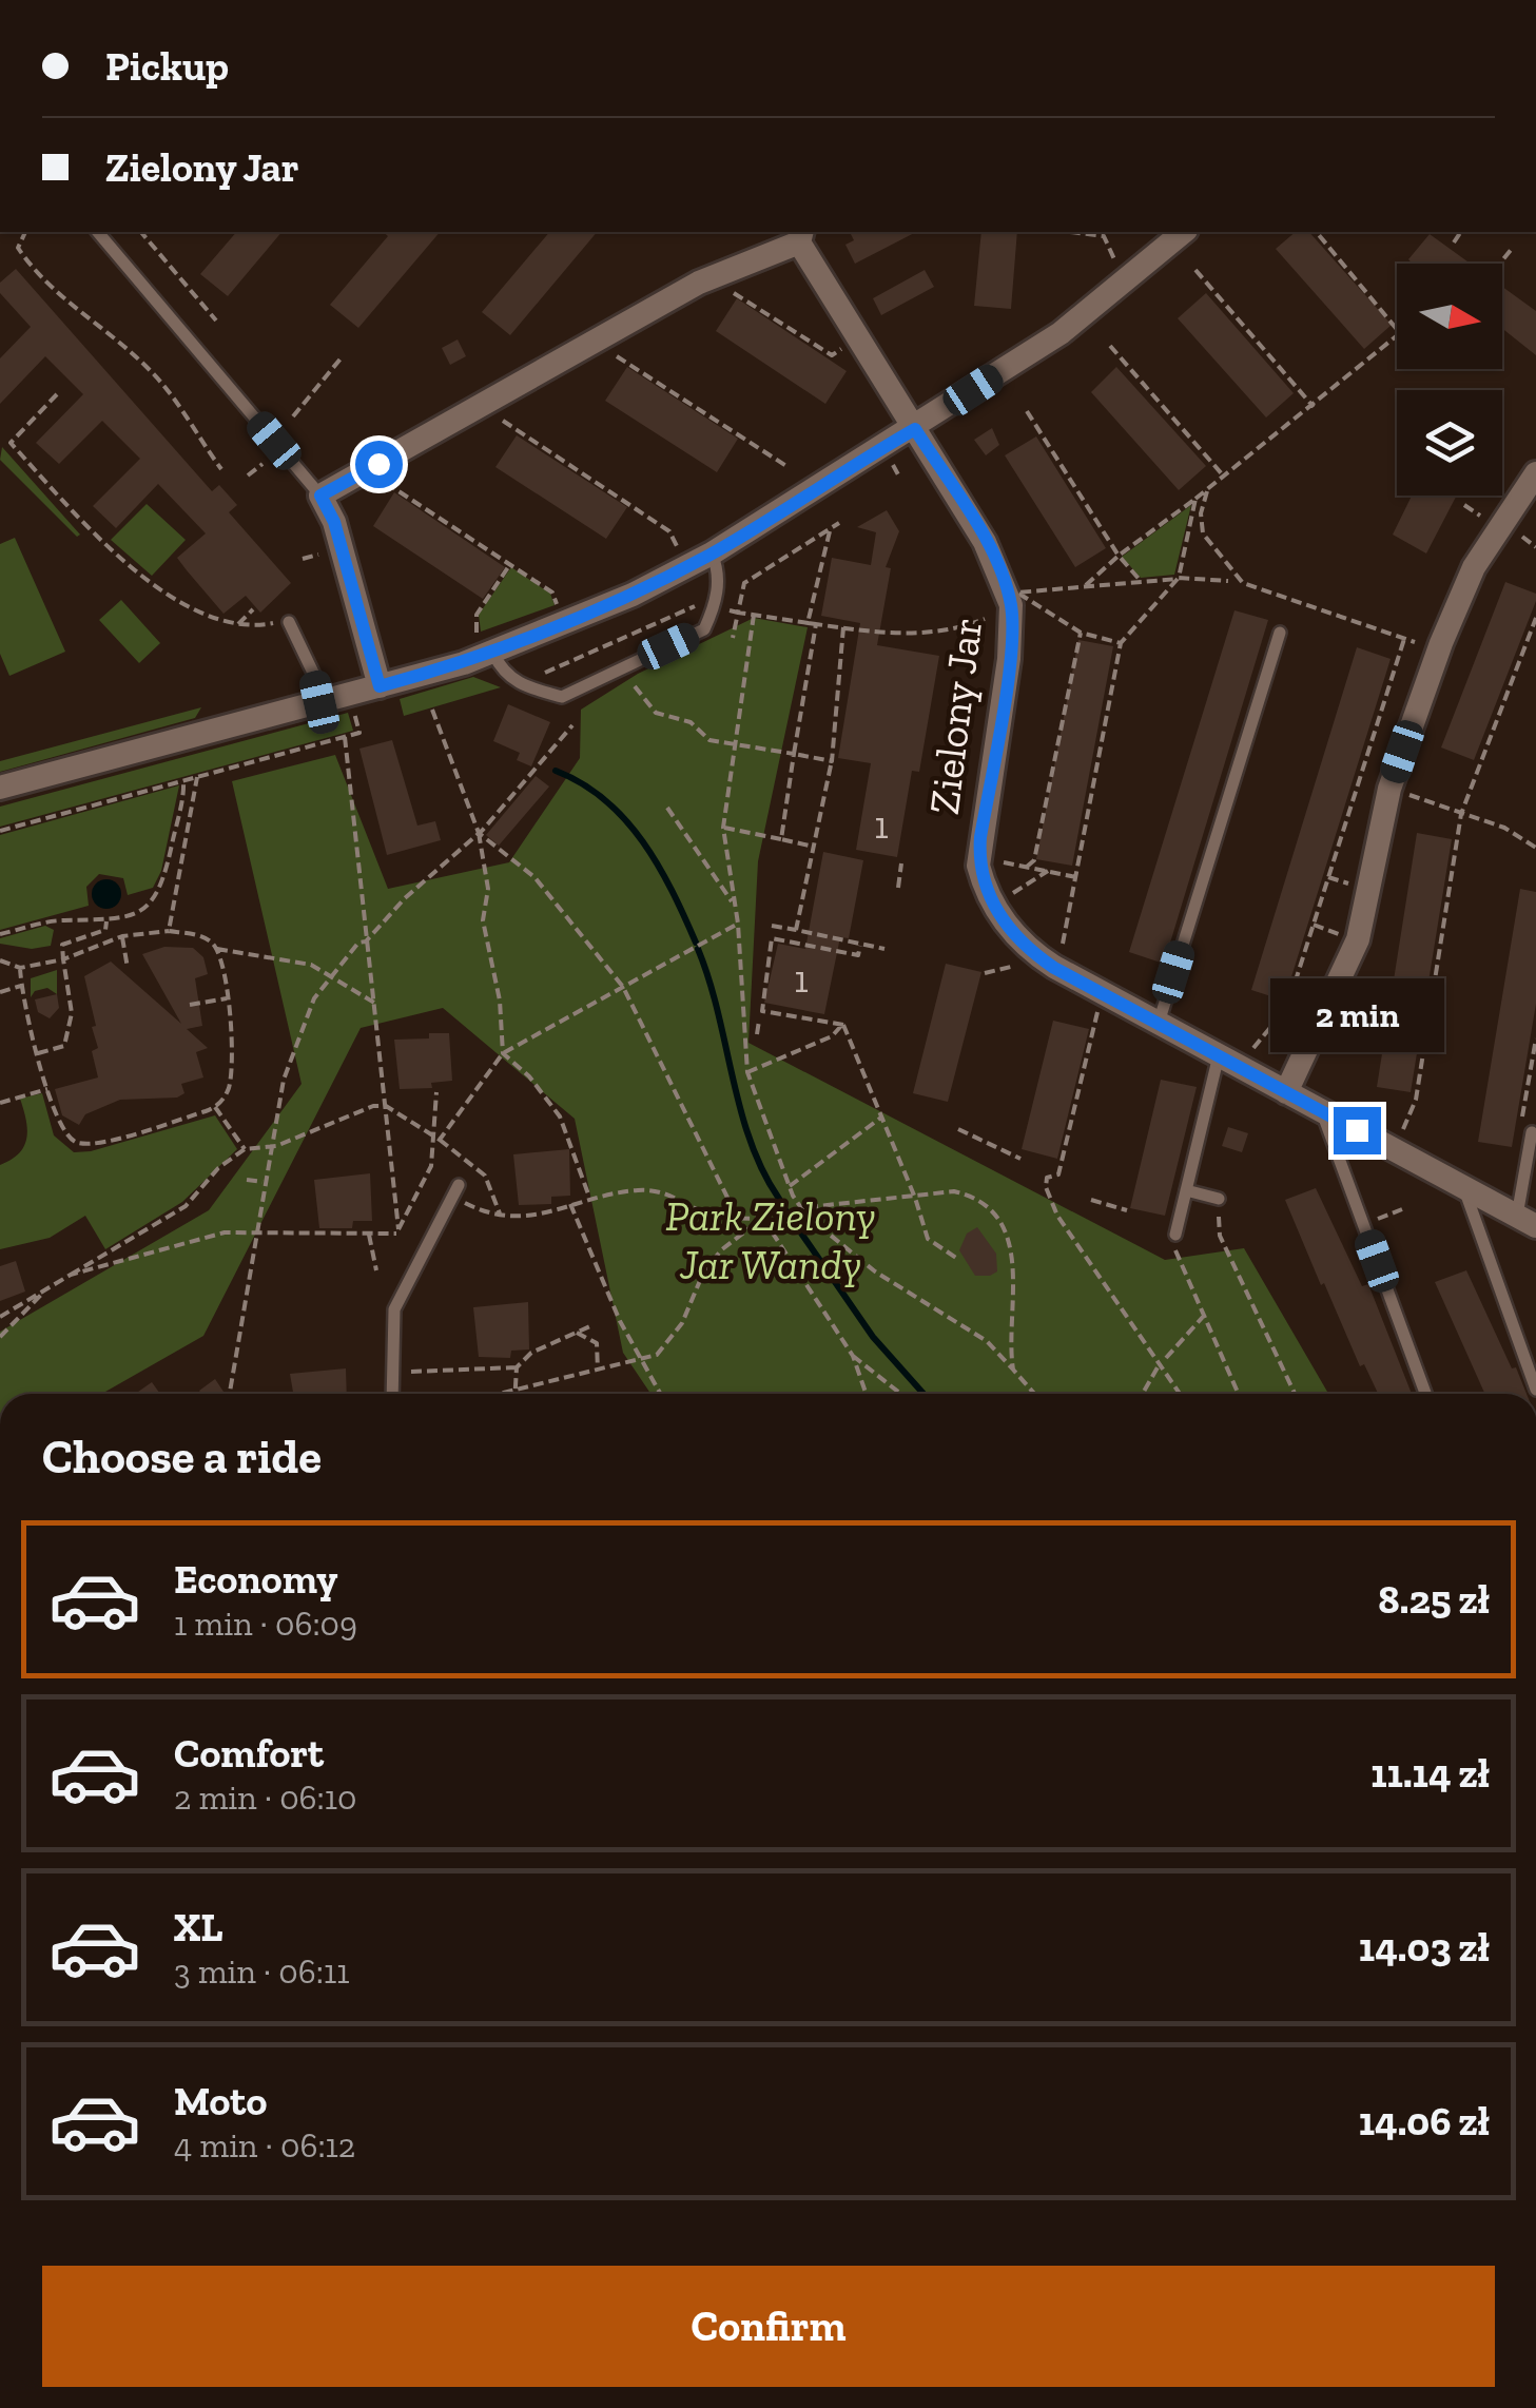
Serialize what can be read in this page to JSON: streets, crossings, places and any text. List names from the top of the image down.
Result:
{
  "streets": {
    "street": ["Zielony Jar"]
  },
  "parks": ["Park Zielony Jar Wandy"],
  "house_numbers": ["1", "1"],
  "north": "right",
  "page": {
    "banner": ["Pickup", "Zielony Jar"],
    "bubble": "2 min",
    "heading": "Choose a ride",
    "list": [
      {
        "name": "Economy",
        "note": "1 min · 06:09",
        "value": "8.25 zł"
      },
      {
        "name": "Comfort",
        "note": "2 min · 06:10",
        "value": "11.14 zł"
      },
      {
        "name": "XL",
        "note": "3 min · 06:11",
        "value": "14.03 zł"
      },
      {
        "name": "Moto",
        "note": "4 min · 06:12",
        "value": "14.06 zł"
      }
    ],
    "buttons": "Confirm"
  }
}
